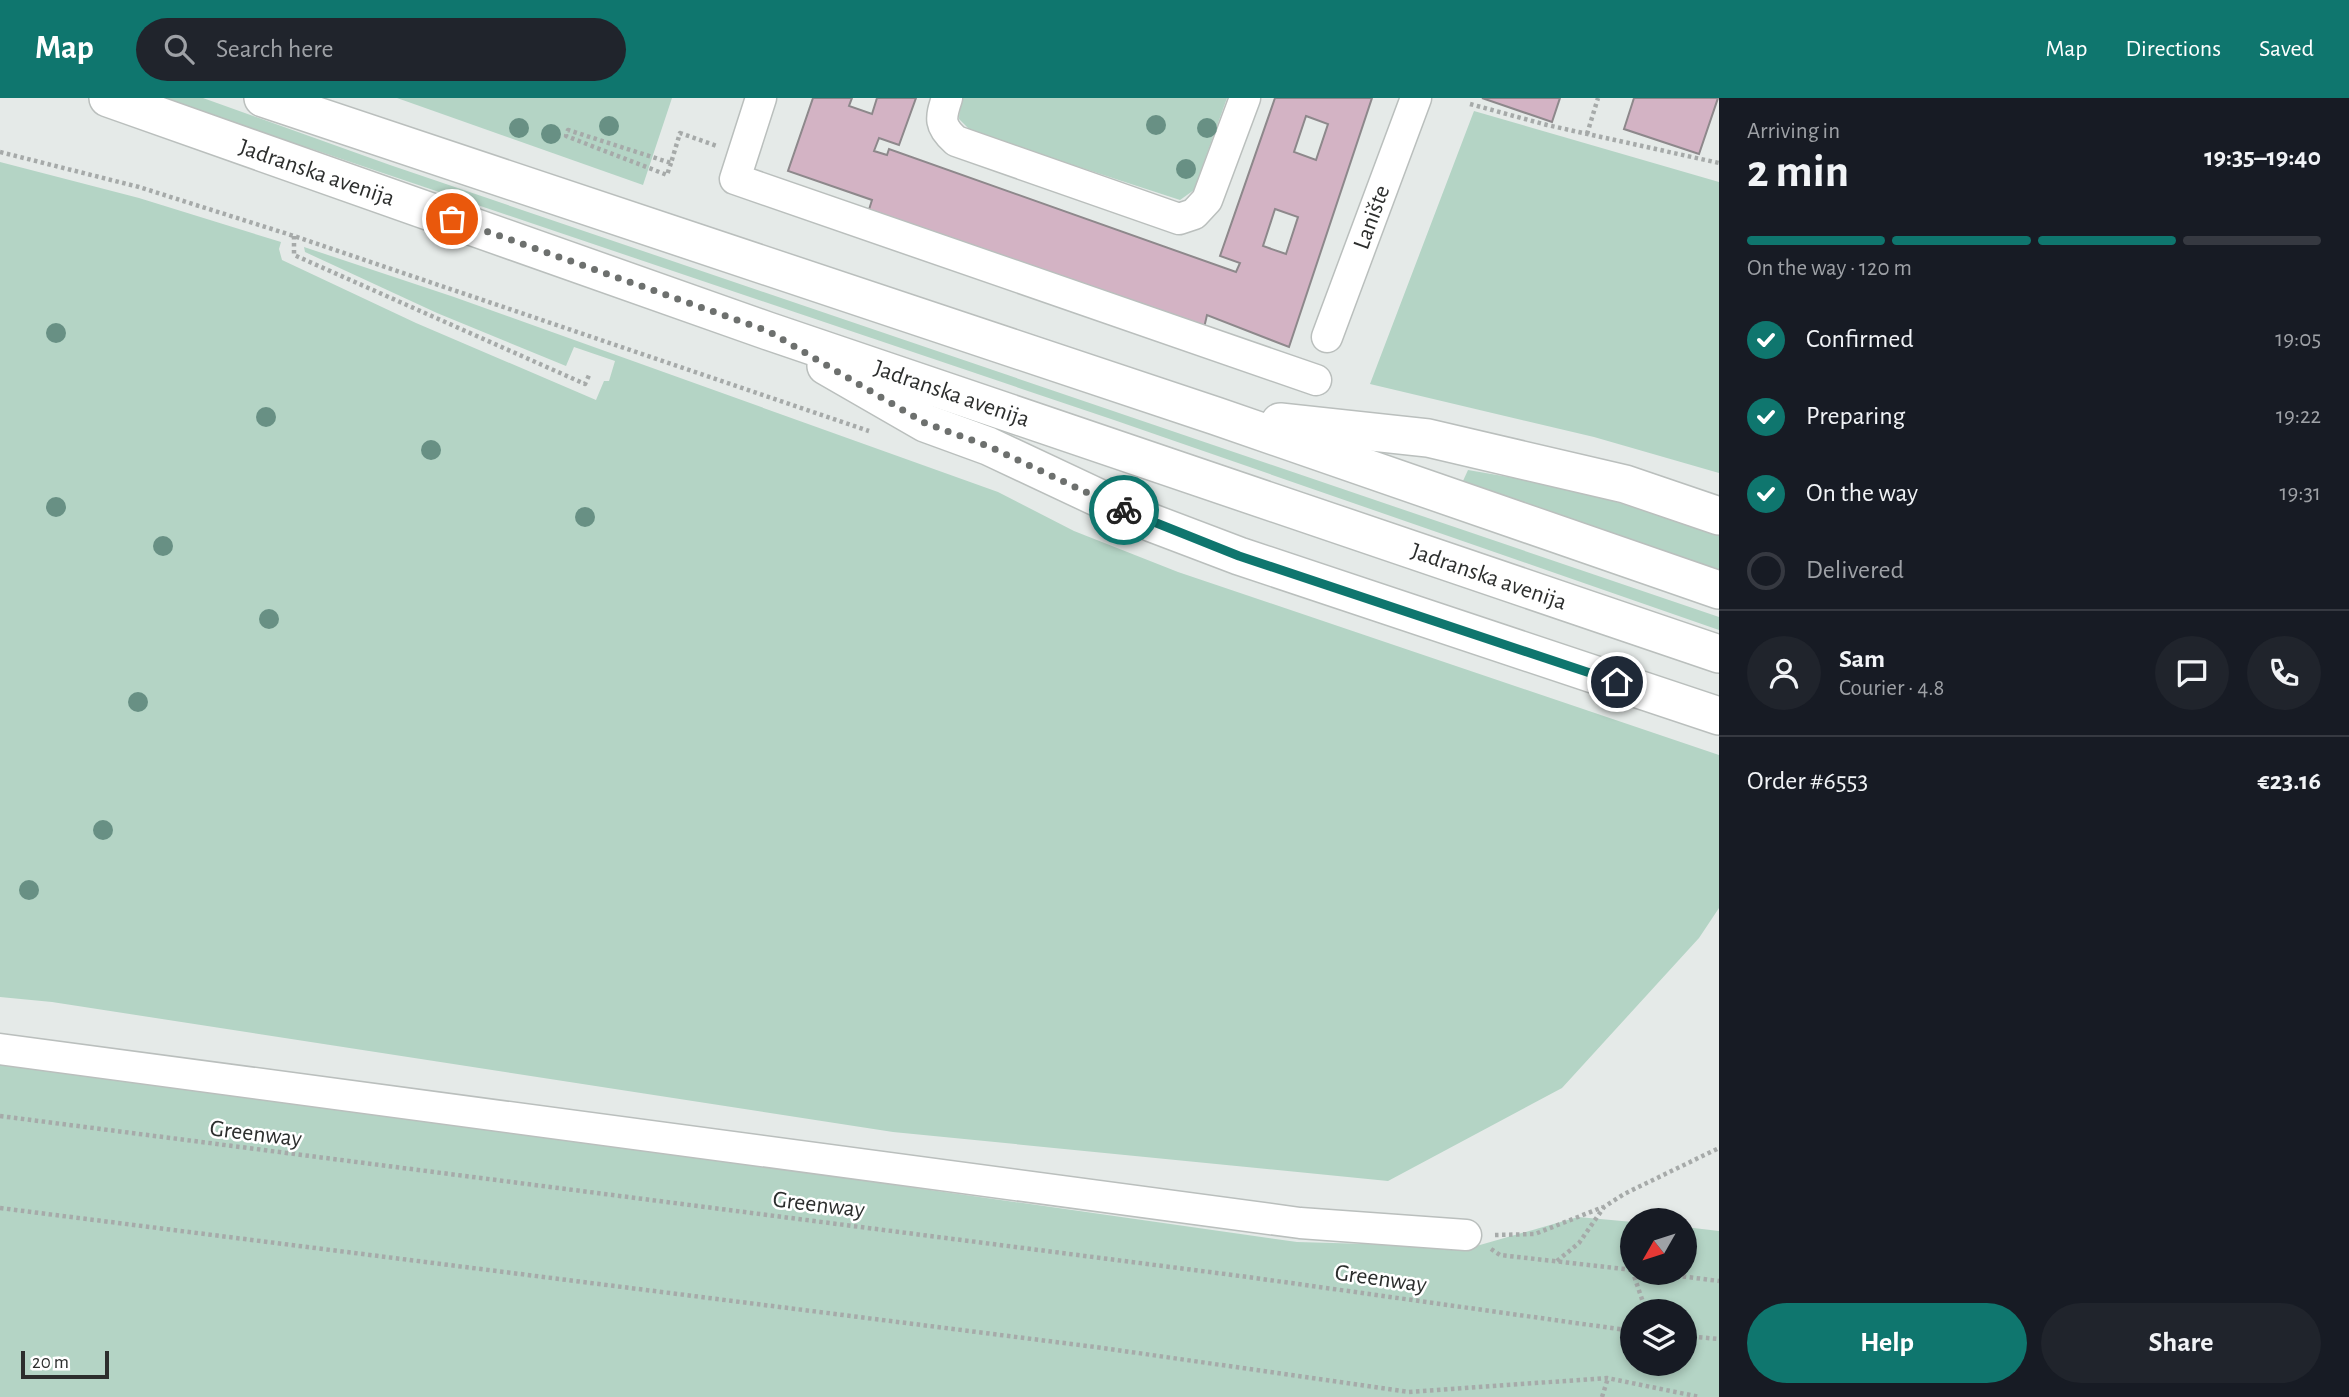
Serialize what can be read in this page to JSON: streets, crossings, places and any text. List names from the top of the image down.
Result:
{
  "streets": {
    "main road": ["Jadranska avenija"],
    "street": ["Lanište"],
    "path": ["Greenway"]
  },
  "scale_bar": "20 m",
  "north": "bottom left",
  "page": {
    "header": "Map",
    "search": "Search here",
    "nav": ["Map", "Directions", "Saved"],
    "heading": ["2 min", "Arriving in", "19:35–19:40"],
    "panel": [
      "Sam",
      "Courier · 4.8",
      "Order #6553",
      "€23.16"
    ],
    "bar": "On the way · 120 m",
    "list": [
      ["Confirmed", "19:05"],
      ["Preparing", "19:22"],
      ["On the way", "19:31"],
      "Delivered"
    ],
    "buttons": ["Help", "Share"],
    "scale": "20 m"
  }
}
